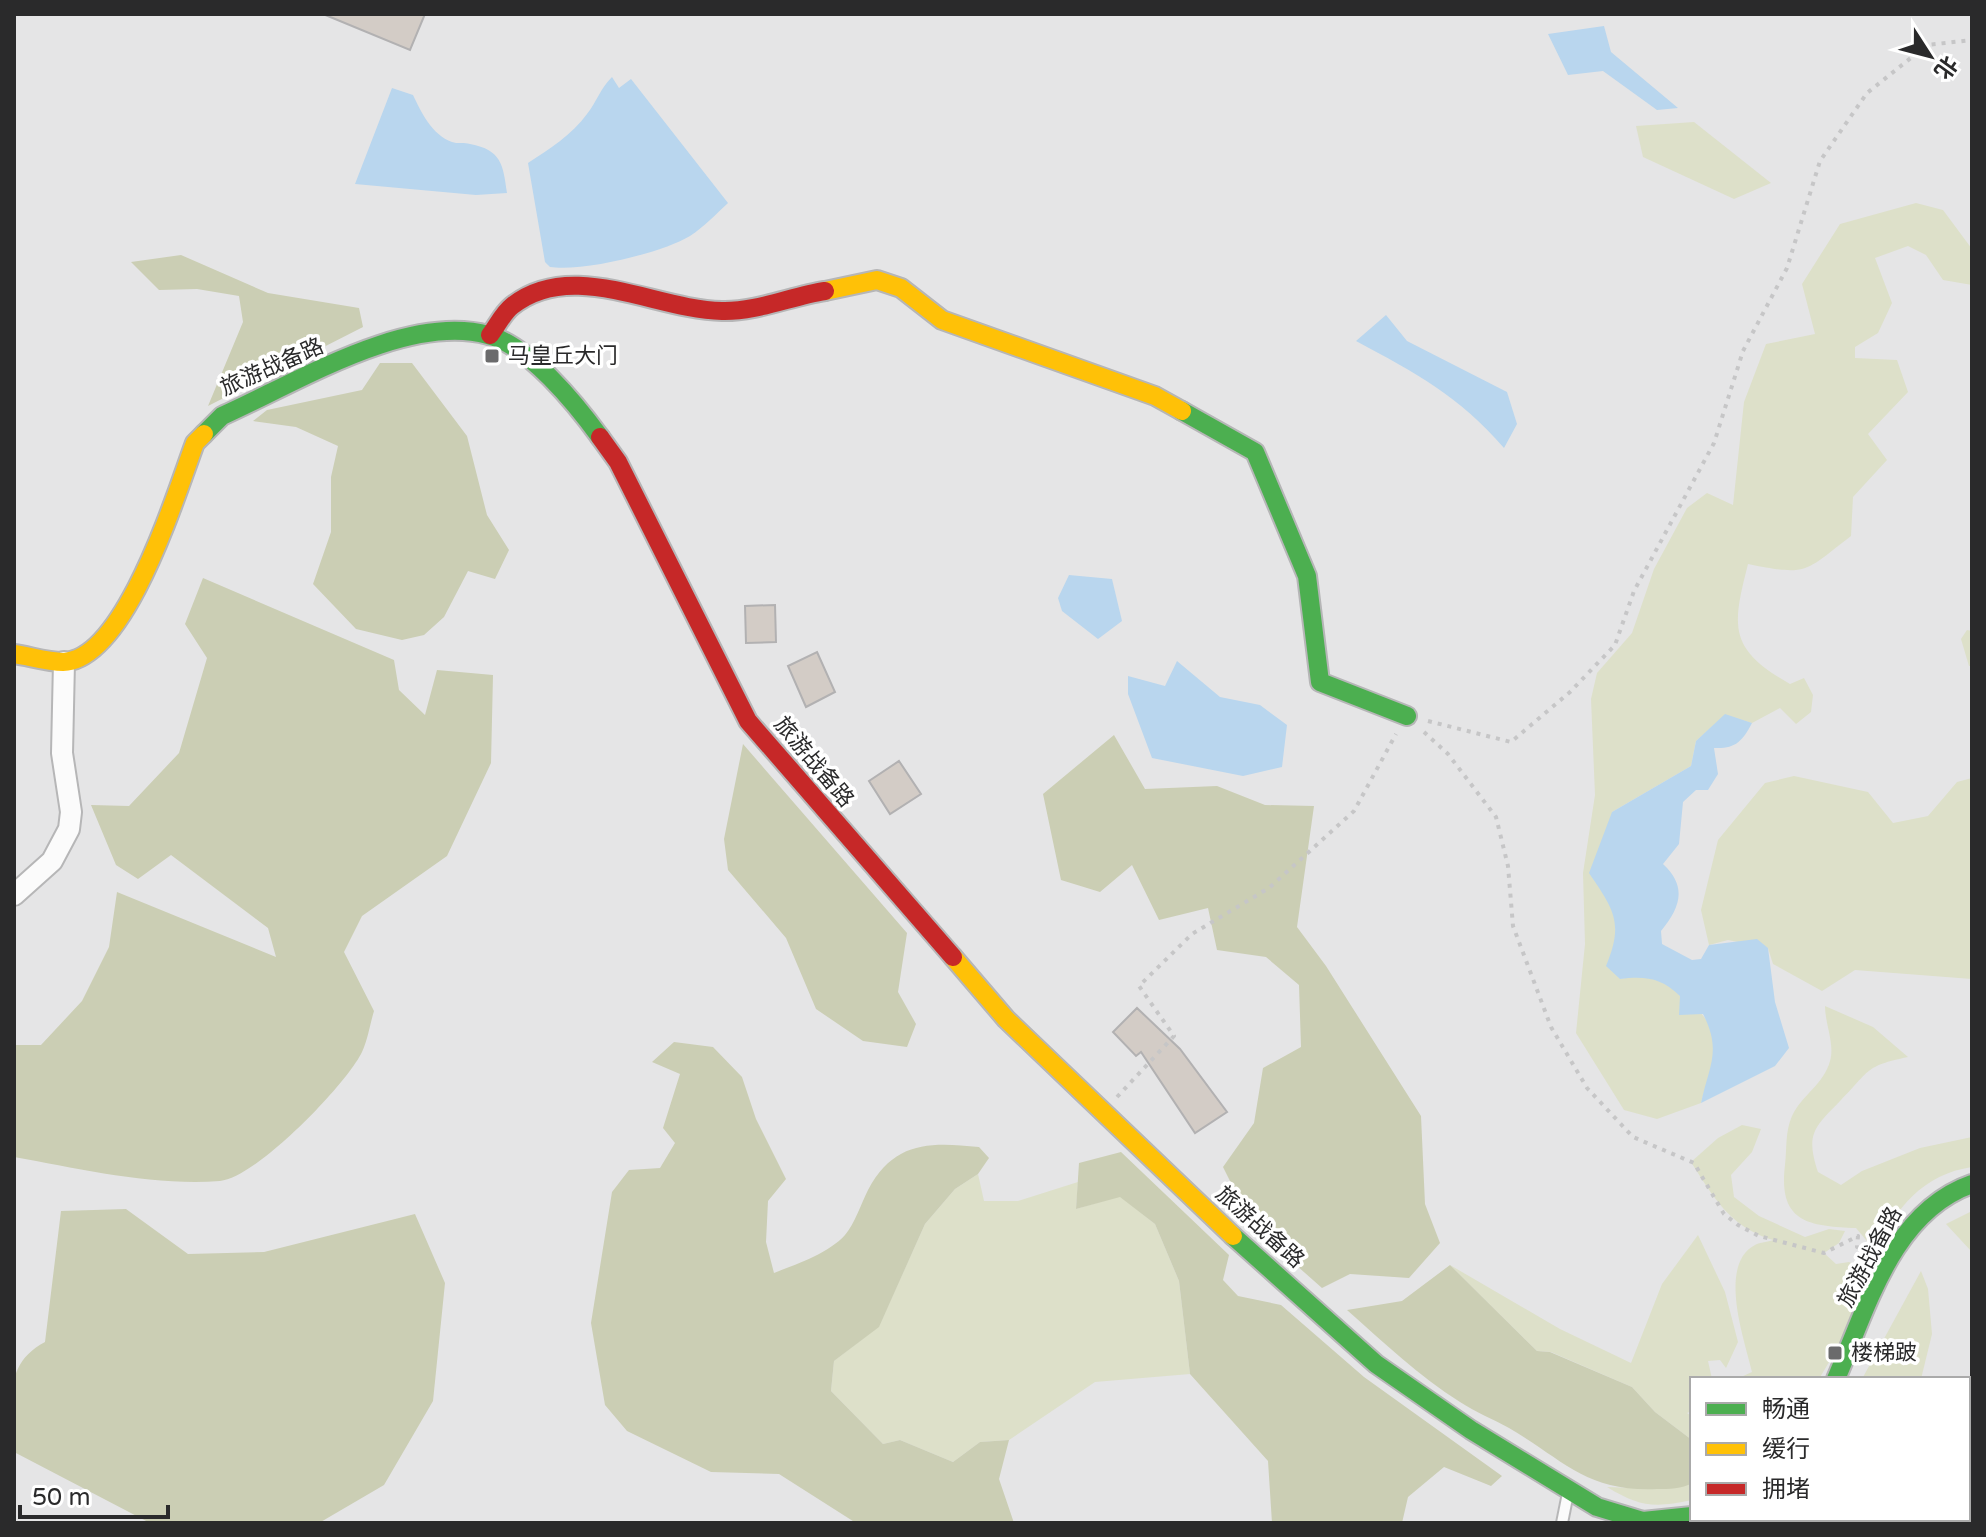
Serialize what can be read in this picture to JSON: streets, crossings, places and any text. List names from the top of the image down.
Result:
{
  "streets": {
    "street": ["旅游战备路"]
  },
  "places": {
    "transit": ["马皇丘大门", "楼梯跛"]
  },
  "legend": ["畅通", "缓行", "拥堵"],
  "scale_bar": "50 m",
  "north": "bottom right"
}
